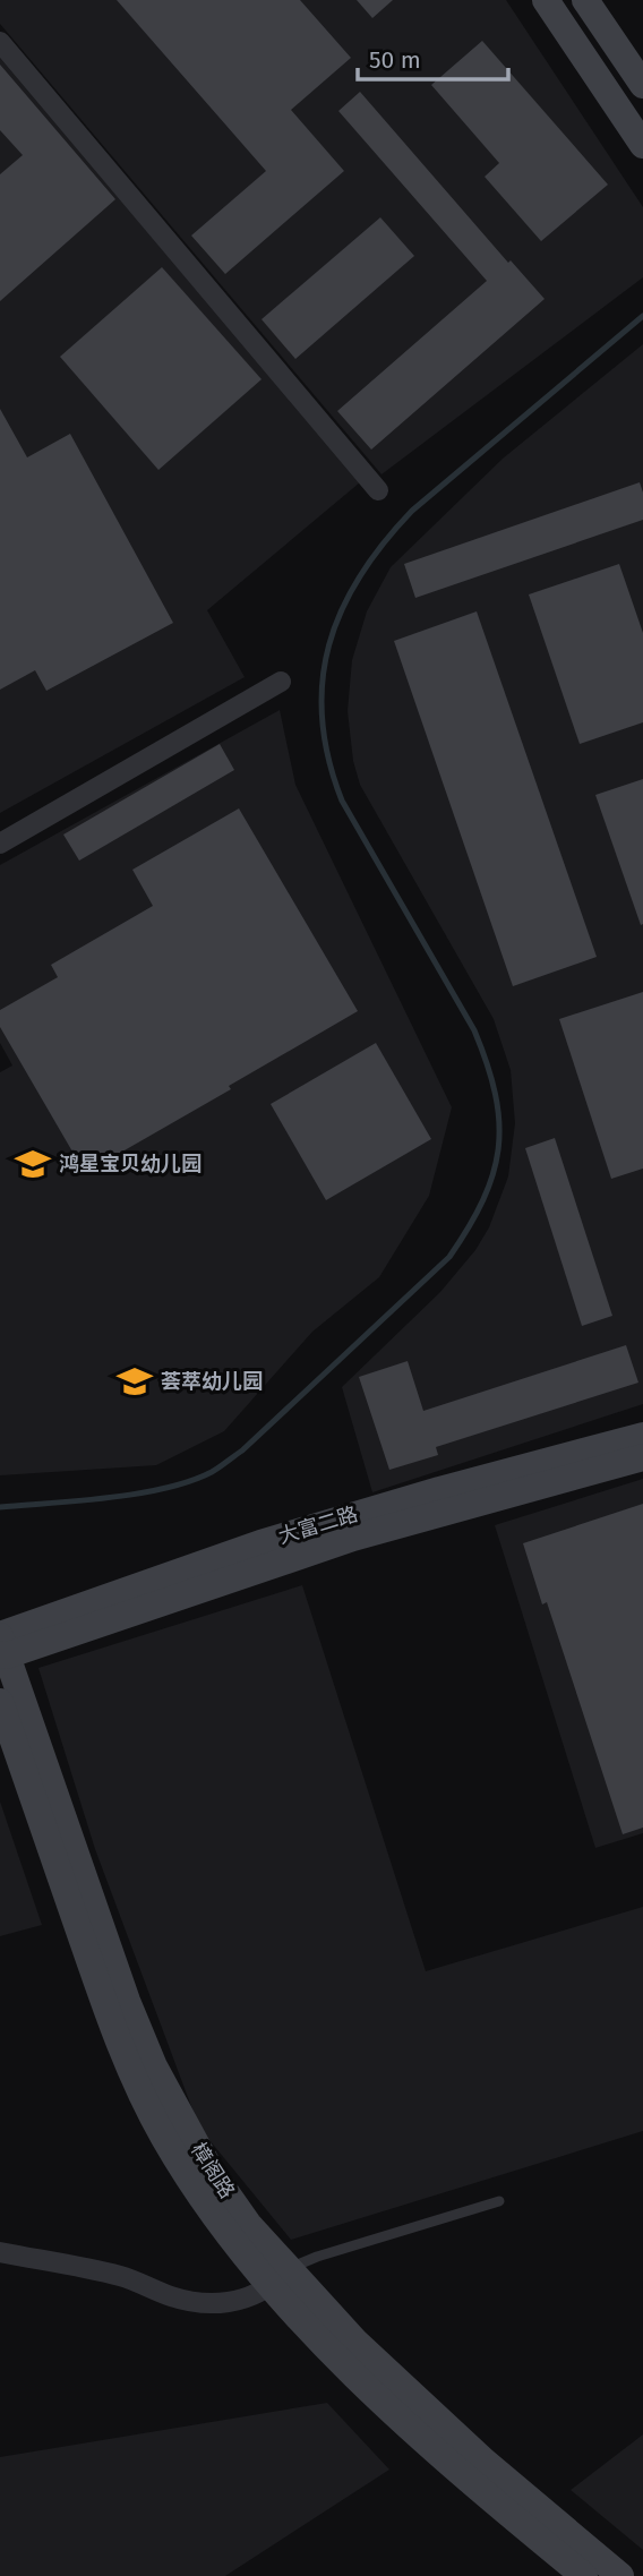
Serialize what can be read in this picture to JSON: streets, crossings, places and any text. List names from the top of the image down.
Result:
{
  "streets": {
    "main road": ["大富二路", "樟阁路"]
  },
  "crossings": [
    ["大富二路", "樟阁路"]
  ],
  "places": {
    "school or university": ["鸿星宝贝幼儿园", "荟萃幼儿园"]
  },
  "scale_bar": "50 m"
}
